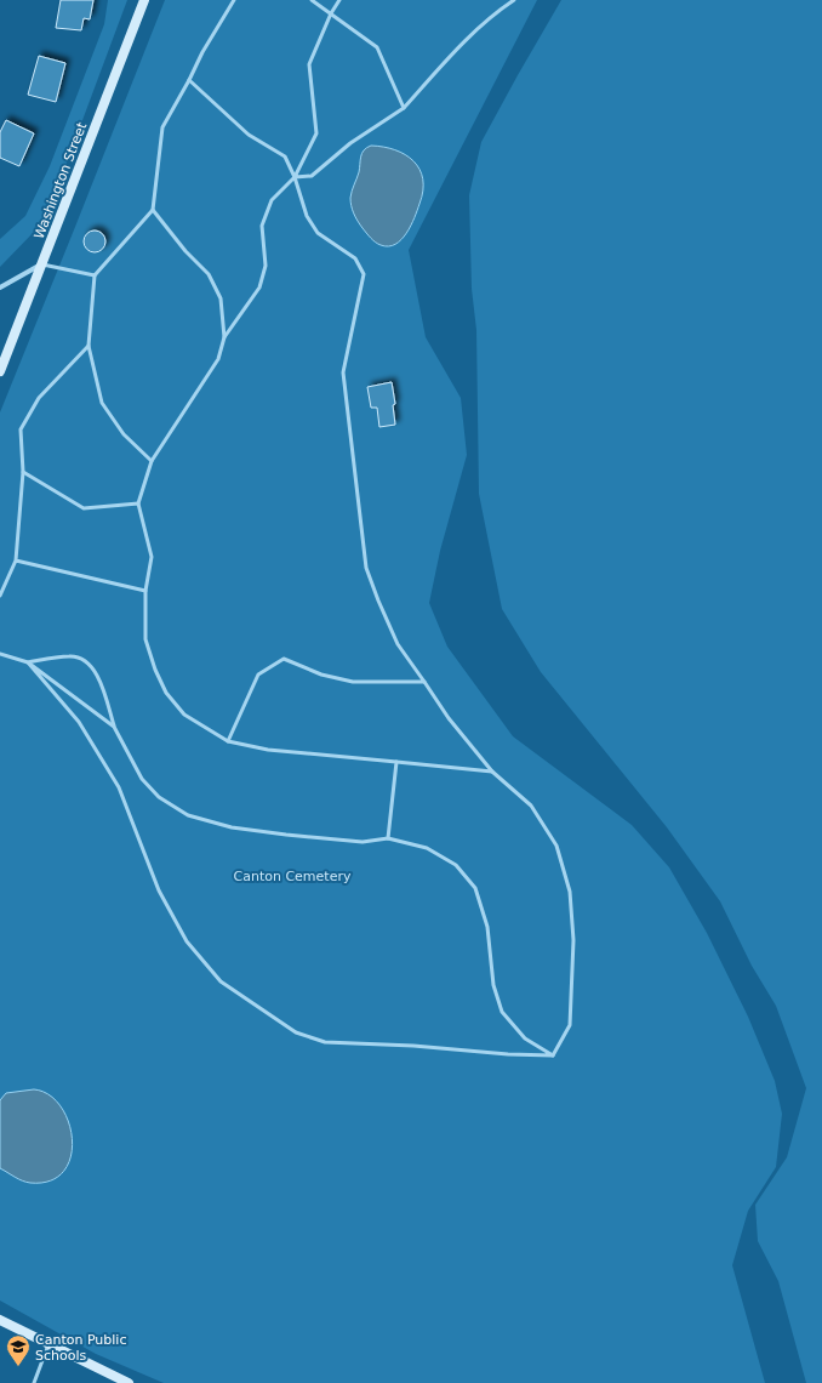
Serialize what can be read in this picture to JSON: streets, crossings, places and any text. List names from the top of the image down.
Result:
{
  "streets": {
    "main road": ["Washington Street"]
  },
  "parks": ["Canton Cemetery"],
  "places": {
    "school or university": ["Canton Public Schools"]
  }
}
